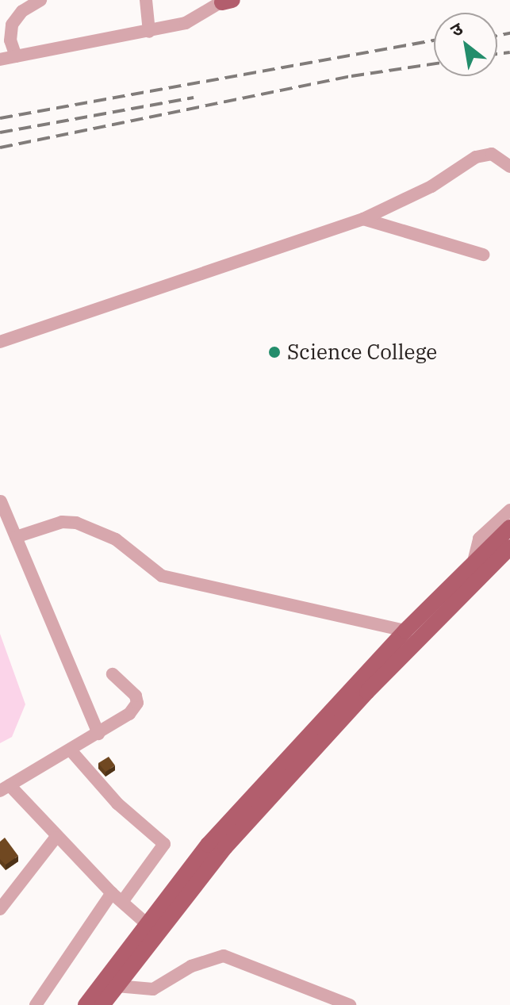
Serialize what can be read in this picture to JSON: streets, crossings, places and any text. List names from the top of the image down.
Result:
{
  "places": ["Science College"],
  "north": "top left"
}
